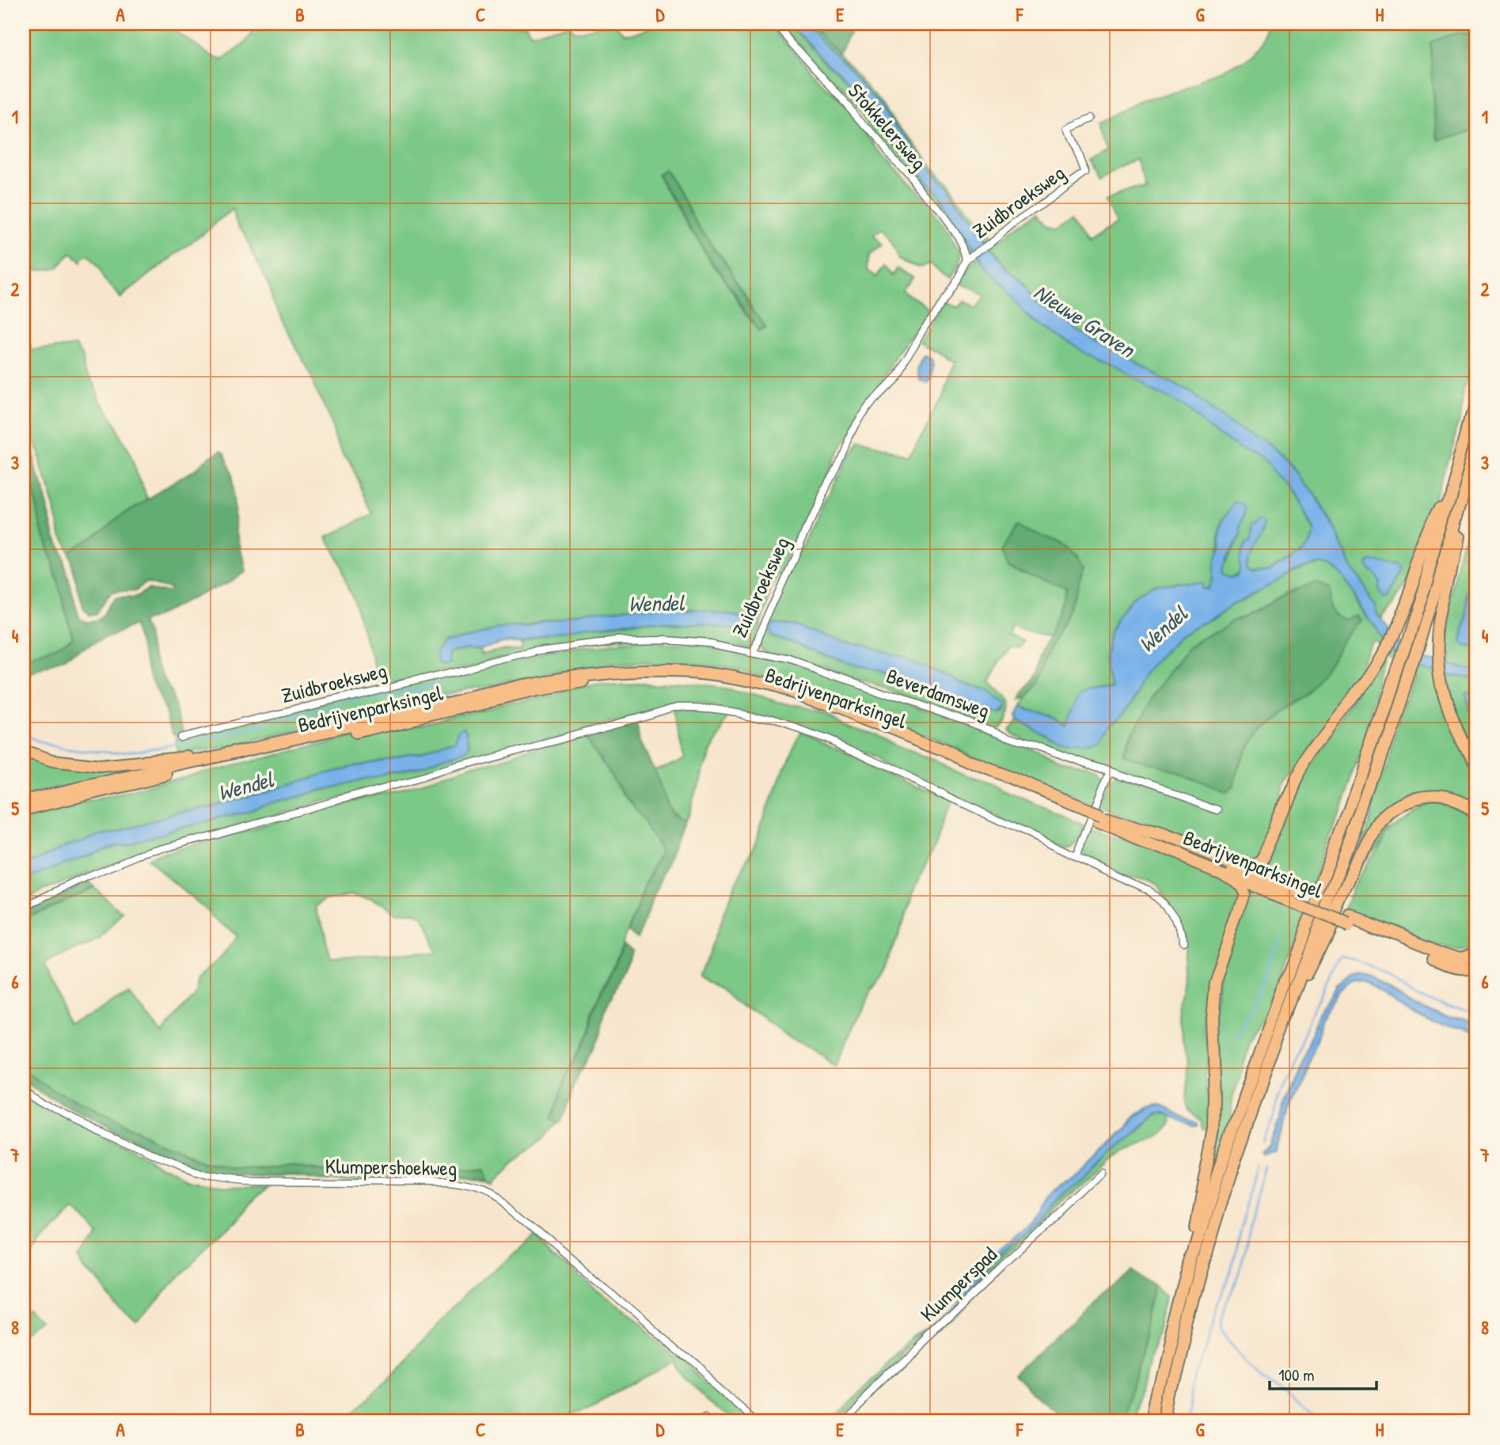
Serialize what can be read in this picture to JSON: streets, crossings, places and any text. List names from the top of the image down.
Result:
{
  "streets": {
    "highway": ["Bedrijvenparksingel"],
    "street": [
      "Stokkelersweg",
      "Zuidbroeksweg",
      "Beverdamsweg",
      "Klumpershoekweg",
      "Klumperspad"
    ]
  },
  "crossings": [
    ["Stokkelersweg", "Zuidbroeksweg"],
    ["Zuidbroeksweg", "Beverdamsweg"]
  ],
  "water": ["Nieuwe Graven", "Wendel"],
  "scale_bar": "100 m",
  "grid": {
    "columns": [
      "A",
      "B",
      "C",
      "D",
      "E",
      "F",
      "G",
      "H"
    ],
    "rows": [
      "1",
      "2",
      "3",
      "4",
      "5",
      "6",
      "7",
      "8"
    ]
  }
}
